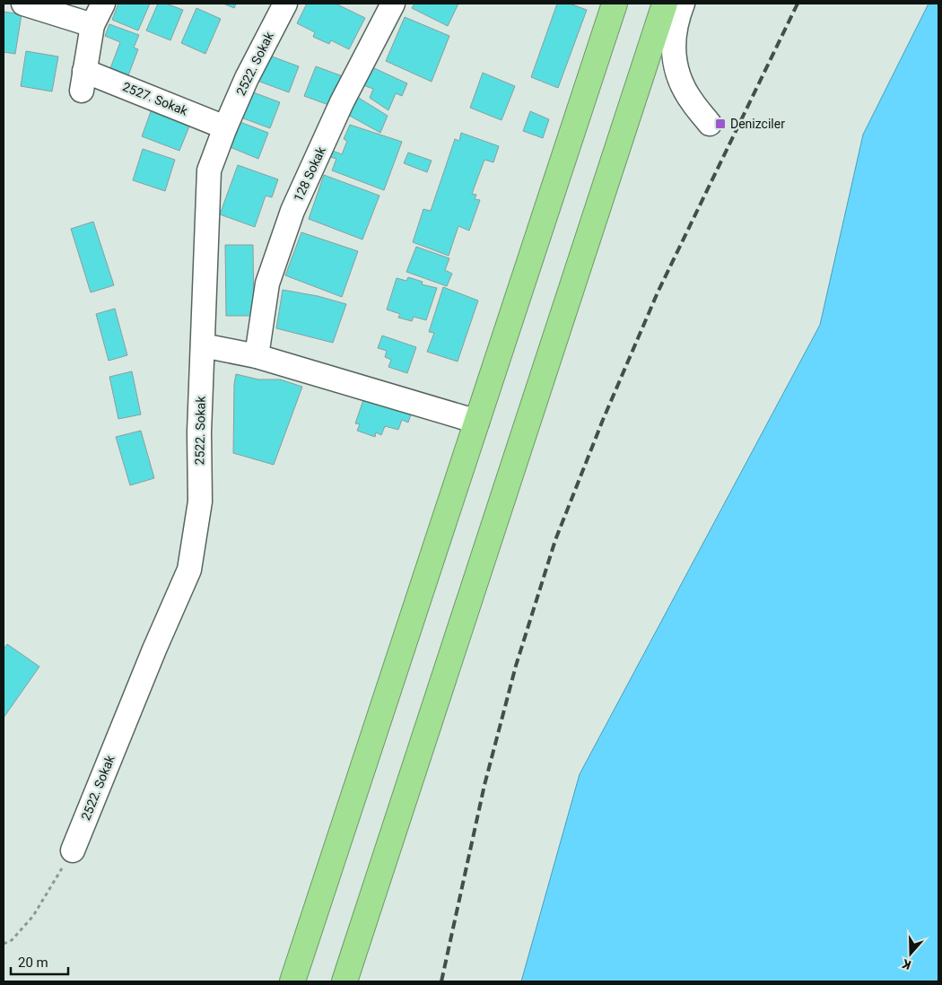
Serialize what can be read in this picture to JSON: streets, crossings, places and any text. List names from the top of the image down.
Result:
{
  "streets": {
    "street": ["2522. Sokak", "2527. Sokak", "128 Sokak"]
  },
  "crossings": [
    ["2522. Sokak", "2527. Sokak"]
  ],
  "places": {
    "transit": ["Denizciler"]
  },
  "scale_bar": "20 m",
  "north": "bottom"
}
